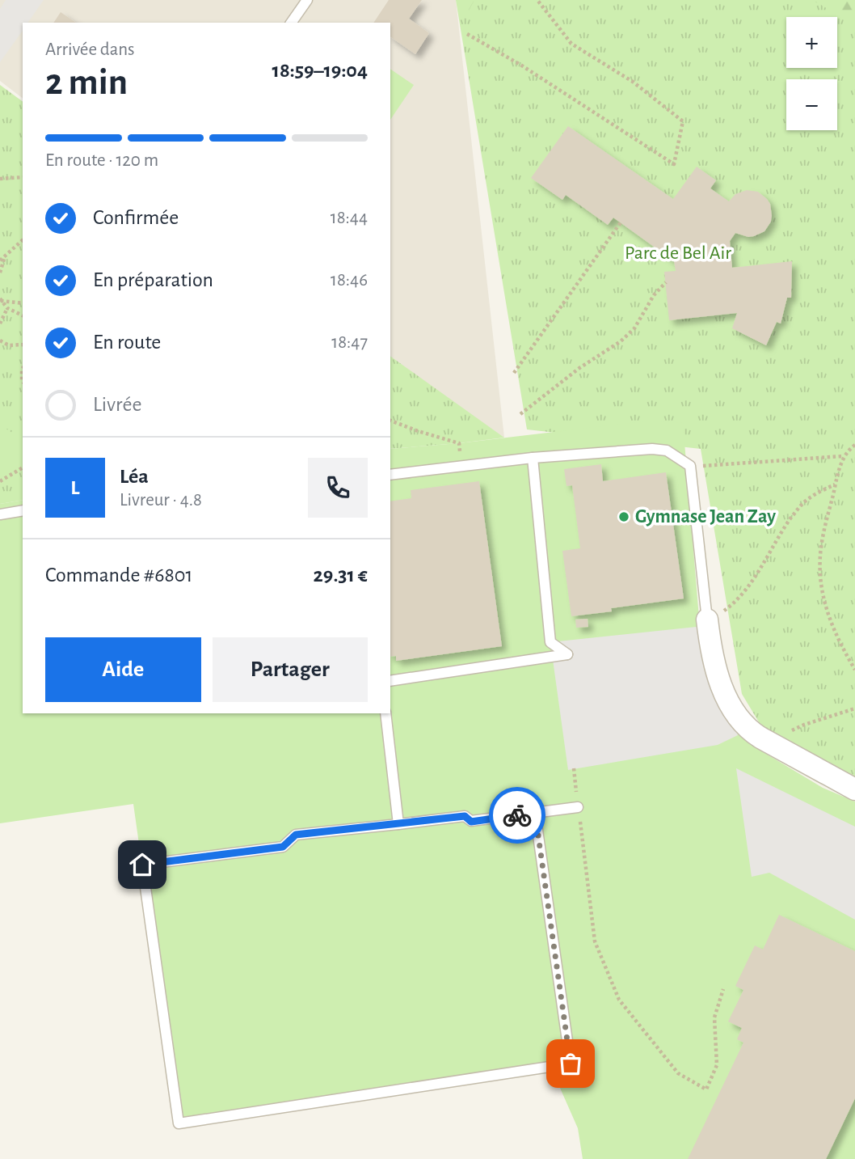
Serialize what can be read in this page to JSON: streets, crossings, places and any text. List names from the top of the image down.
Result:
{
  "parks": ["Parc de Bel Air"],
  "places": ["Gymnase Jean Zay"],
  "page": {
    "map_buttons": ["+", "−"],
    "heading": ["2 min", "Arrivée dans", "18:59–19:04"],
    "panel": [
      "Léa",
      "Livreur · 4.8",
      "Commande #6801",
      "29.31 €"
    ],
    "bar": "En route · 120 m",
    "list": [
      ["Confirmée", "18:44"],
      ["En préparation", "18:46"],
      ["En route", "18:47"],
      "Livrée"
    ],
    "round": "L",
    "buttons": ["Aide", "Partager"]
  }
}
